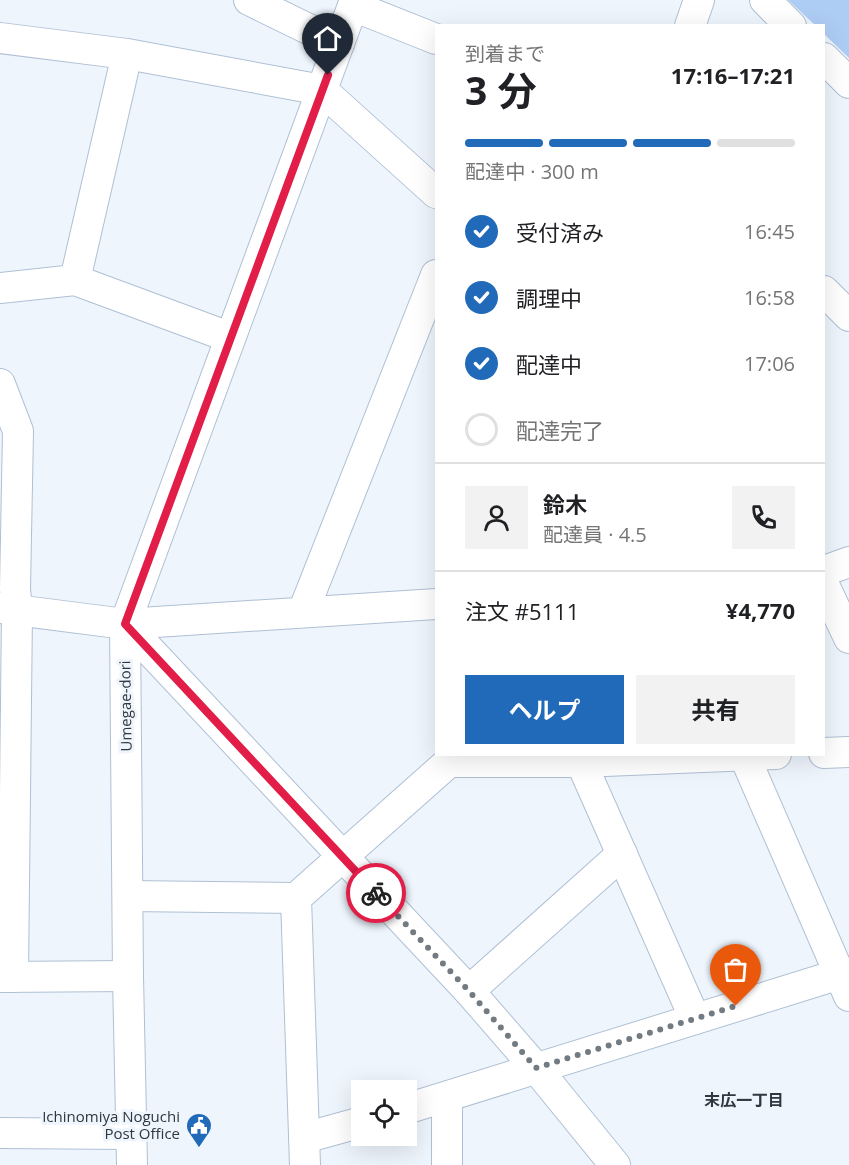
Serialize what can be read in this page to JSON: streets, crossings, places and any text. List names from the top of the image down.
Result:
{
  "streets": {
    "street": ["Umegae-dori"]
  },
  "districts": ["末広一丁目"],
  "places": {
    "public building": ["Ichinomiya Noguchi Post Office"]
  },
  "page": {
    "heading": ["3 分", "到着まで", "17:16–17:21"],
    "panel": [
      "鈴木",
      "配達員 · 4.5",
      "注文 #5111",
      "¥4,770"
    ],
    "bar": "配達中 · 300 m",
    "list": [
      ["受付済み", "16:45"],
      ["調理中", "16:58"],
      ["配達中", "17:06"],
      "配達完了"
    ],
    "buttons": ["ヘルプ", "共有"]
  }
}
